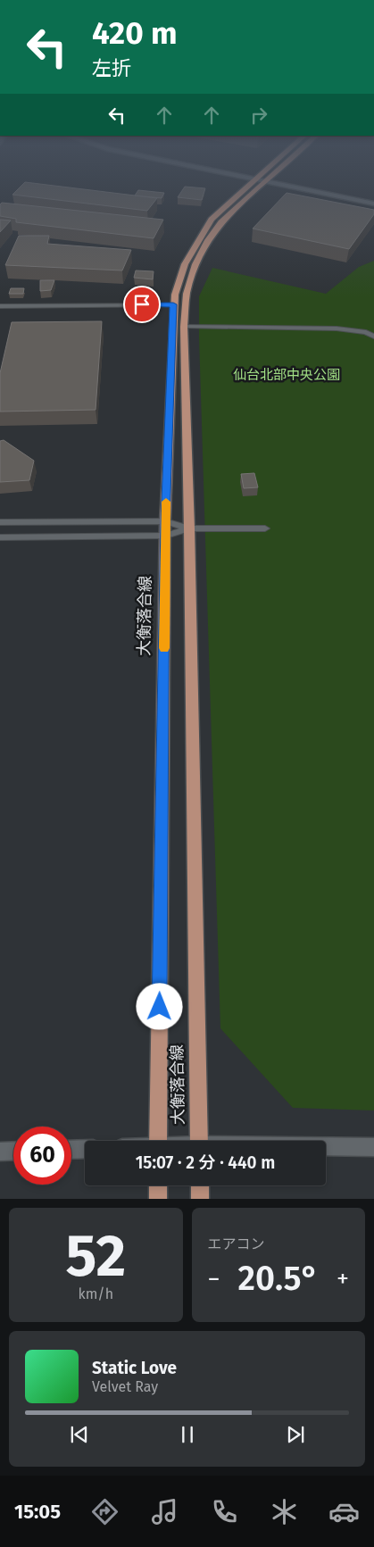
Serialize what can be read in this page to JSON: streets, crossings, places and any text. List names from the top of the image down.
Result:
{
  "streets": {
    "main road": ["大衡落合線"]
  },
  "parks": ["仙台北部中央公園"],
  "page": {
    "turn": ["420 m", "左折"],
    "limit": "60",
    "trip": "15:07 · 2 分 · 440 m",
    "tile": [
      ["52", "km/h"],
      "エアコン"
    ],
    "heat": ["−", "20.5°", "+"],
    "song": ["Static Love", "Velvet Ray"],
    "tabs": "15:05"
  }
}
